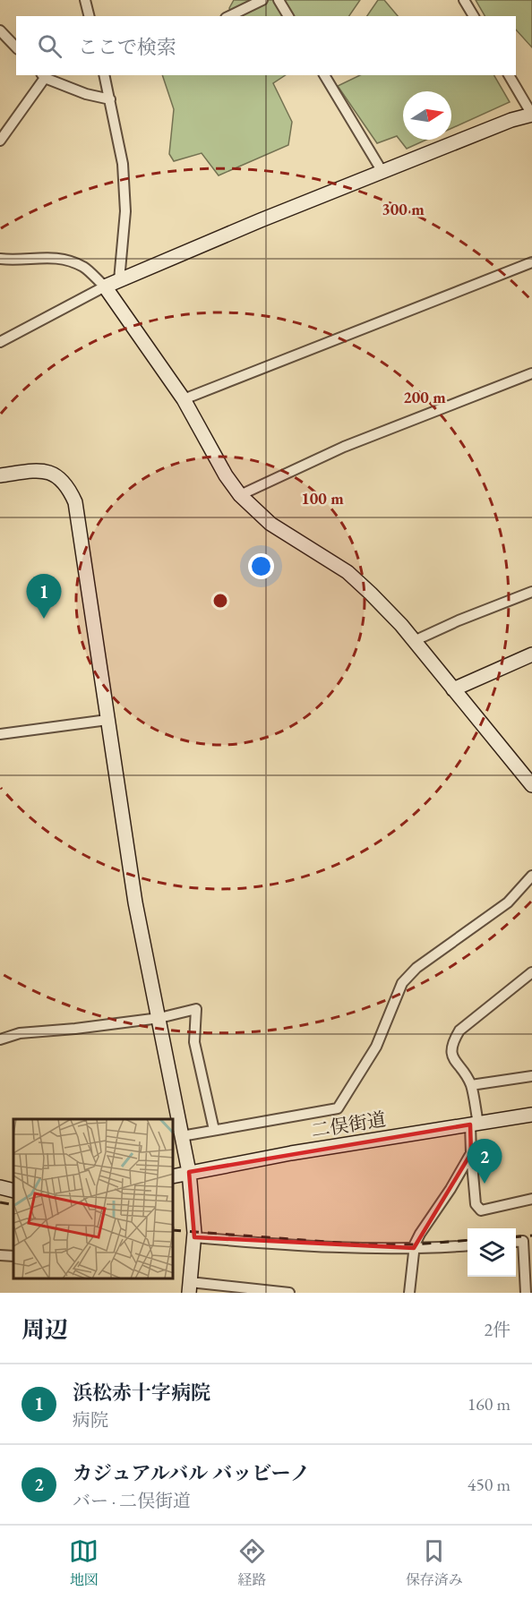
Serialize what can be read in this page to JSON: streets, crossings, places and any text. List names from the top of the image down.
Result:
{
  "streets": {
    "street": ["二俣街道"]
  },
  "north": "right",
  "page": {
    "search": "ここで検索",
    "pins": ["1", "2"],
    "heading": ["周辺", "2件"],
    "list": [
      {
        "mark": "1",
        "name": "浜松赤十字病院",
        "note": "病院",
        "value": "160 m"
      },
      {
        "mark": "2",
        "name": "カジュアルバル バッビーノ",
        "note": "バー · 二俣街道",
        "value": "450 m"
      }
    ],
    "nav": ["地図", "経路", "保存済み"]
  },
  "rings": ["300 m", "200 m", "100 m"]
}
